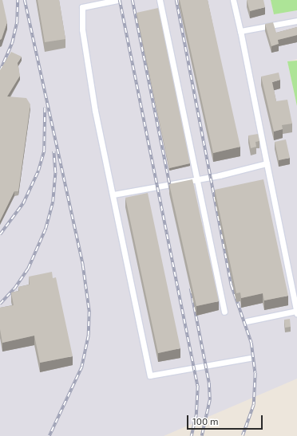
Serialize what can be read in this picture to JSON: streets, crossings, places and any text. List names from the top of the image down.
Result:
{
  "scale_bar": "100 m"
}
